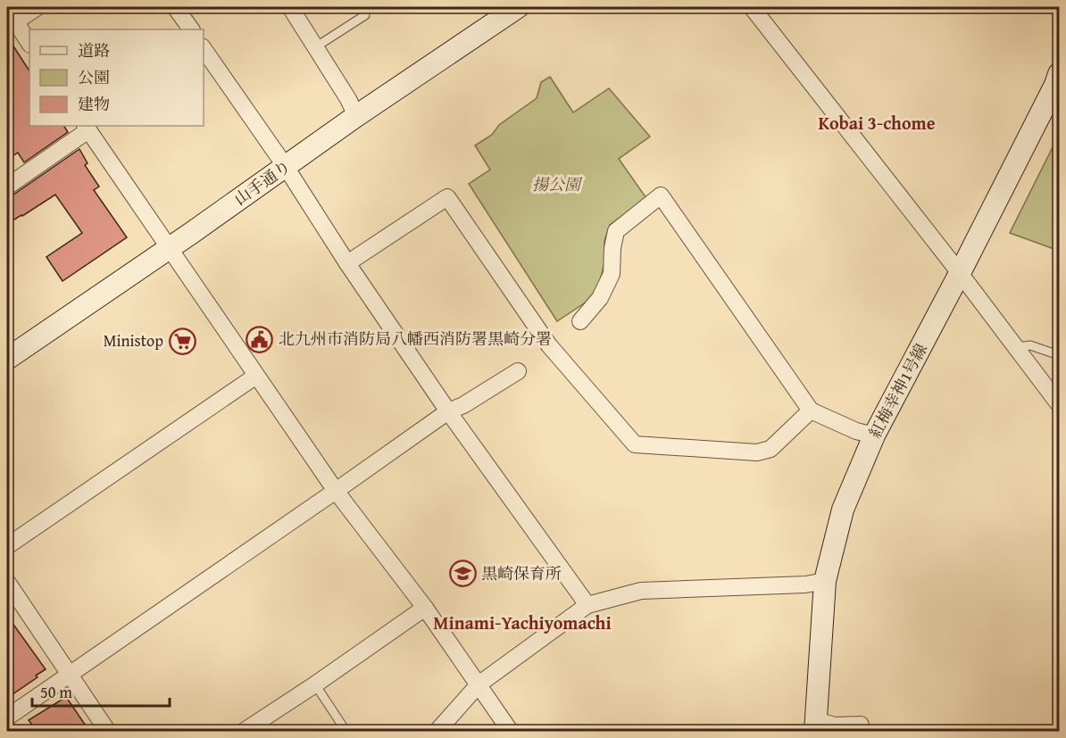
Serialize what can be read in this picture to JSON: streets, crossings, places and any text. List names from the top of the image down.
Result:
{
  "streets": {
    "street": ["山手通り", "紅梅幸神1号線"]
  },
  "districts": ["Kobai 3-chome", "Minami-Yachiyomachi"],
  "parks": ["揚公園"],
  "places": {
    "public building": ["北九州市消防局八幡西消防署黒崎分署"],
    "supermarket": ["Ministop"],
    "school or university": ["黒崎保育所"]
  },
  "legend": ["道路", "公園", "建物"],
  "scale_bar": "50 m"
}
